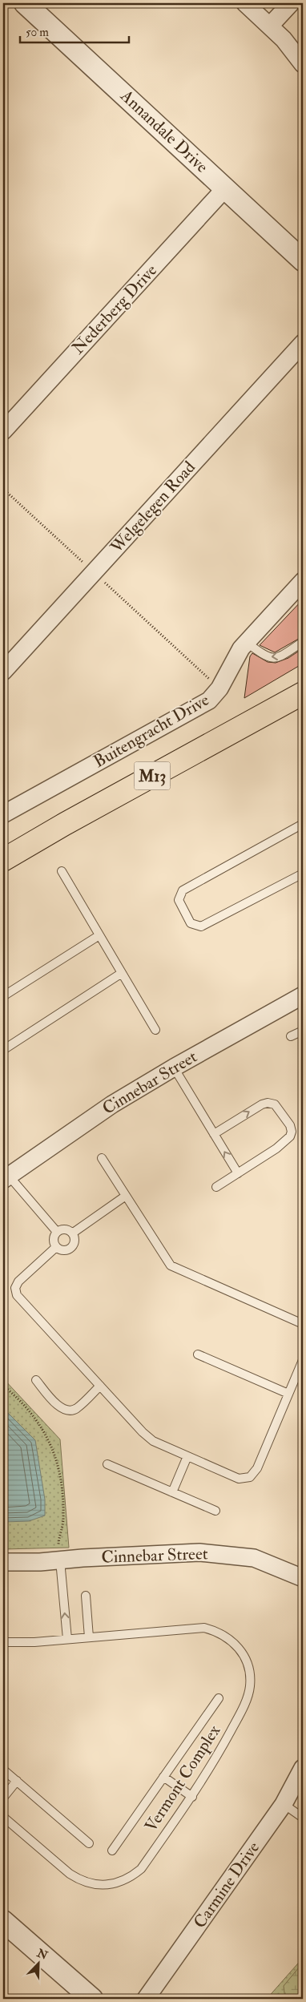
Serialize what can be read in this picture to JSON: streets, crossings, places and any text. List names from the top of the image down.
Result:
{
  "streets": {
    "main road": ["M13"],
    "street": [
      "Annandale Drive",
      "Nederberg Drive",
      "Welgelegen Road",
      "Buitengracht Drive",
      "Cinnebar Street",
      "Carmine Drive"
    ],
    "lane": ["Vermont Complex"]
  },
  "crossings": [
    ["Annandale Drive", "Nederberg Drive"]
  ],
  "scale_bar": "50 m",
  "north": "top right"
}
